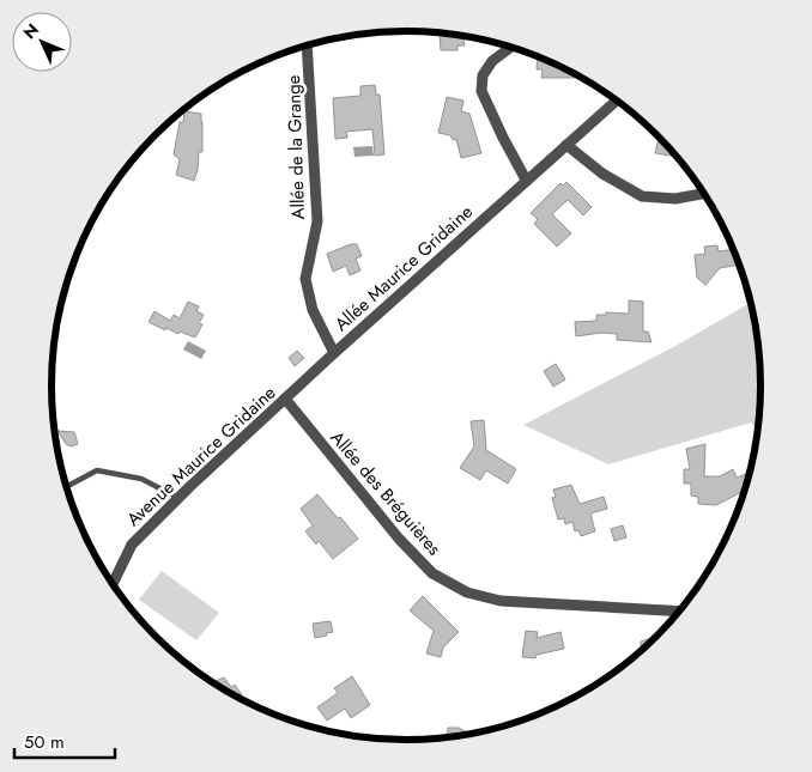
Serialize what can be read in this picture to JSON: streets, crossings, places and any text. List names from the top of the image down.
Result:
{
  "streets": {
    "street": [
      "Allée de la Grange",
      "Allée Maurice Gridaine",
      "Avenue Maurice Gridaine",
      "Allée des Bréguières"
    ]
  },
  "crossings": [
    ["Allée de la Grange", "Allée Maurice Gridaine"],
    ["Allée Maurice Gridaine", "Avenue Maurice Gridaine"],
    ["Avenue Maurice Gridaine", "Allée des Bréguières"]
  ],
  "scale_bar": "50 m",
  "north": "top left"
}
